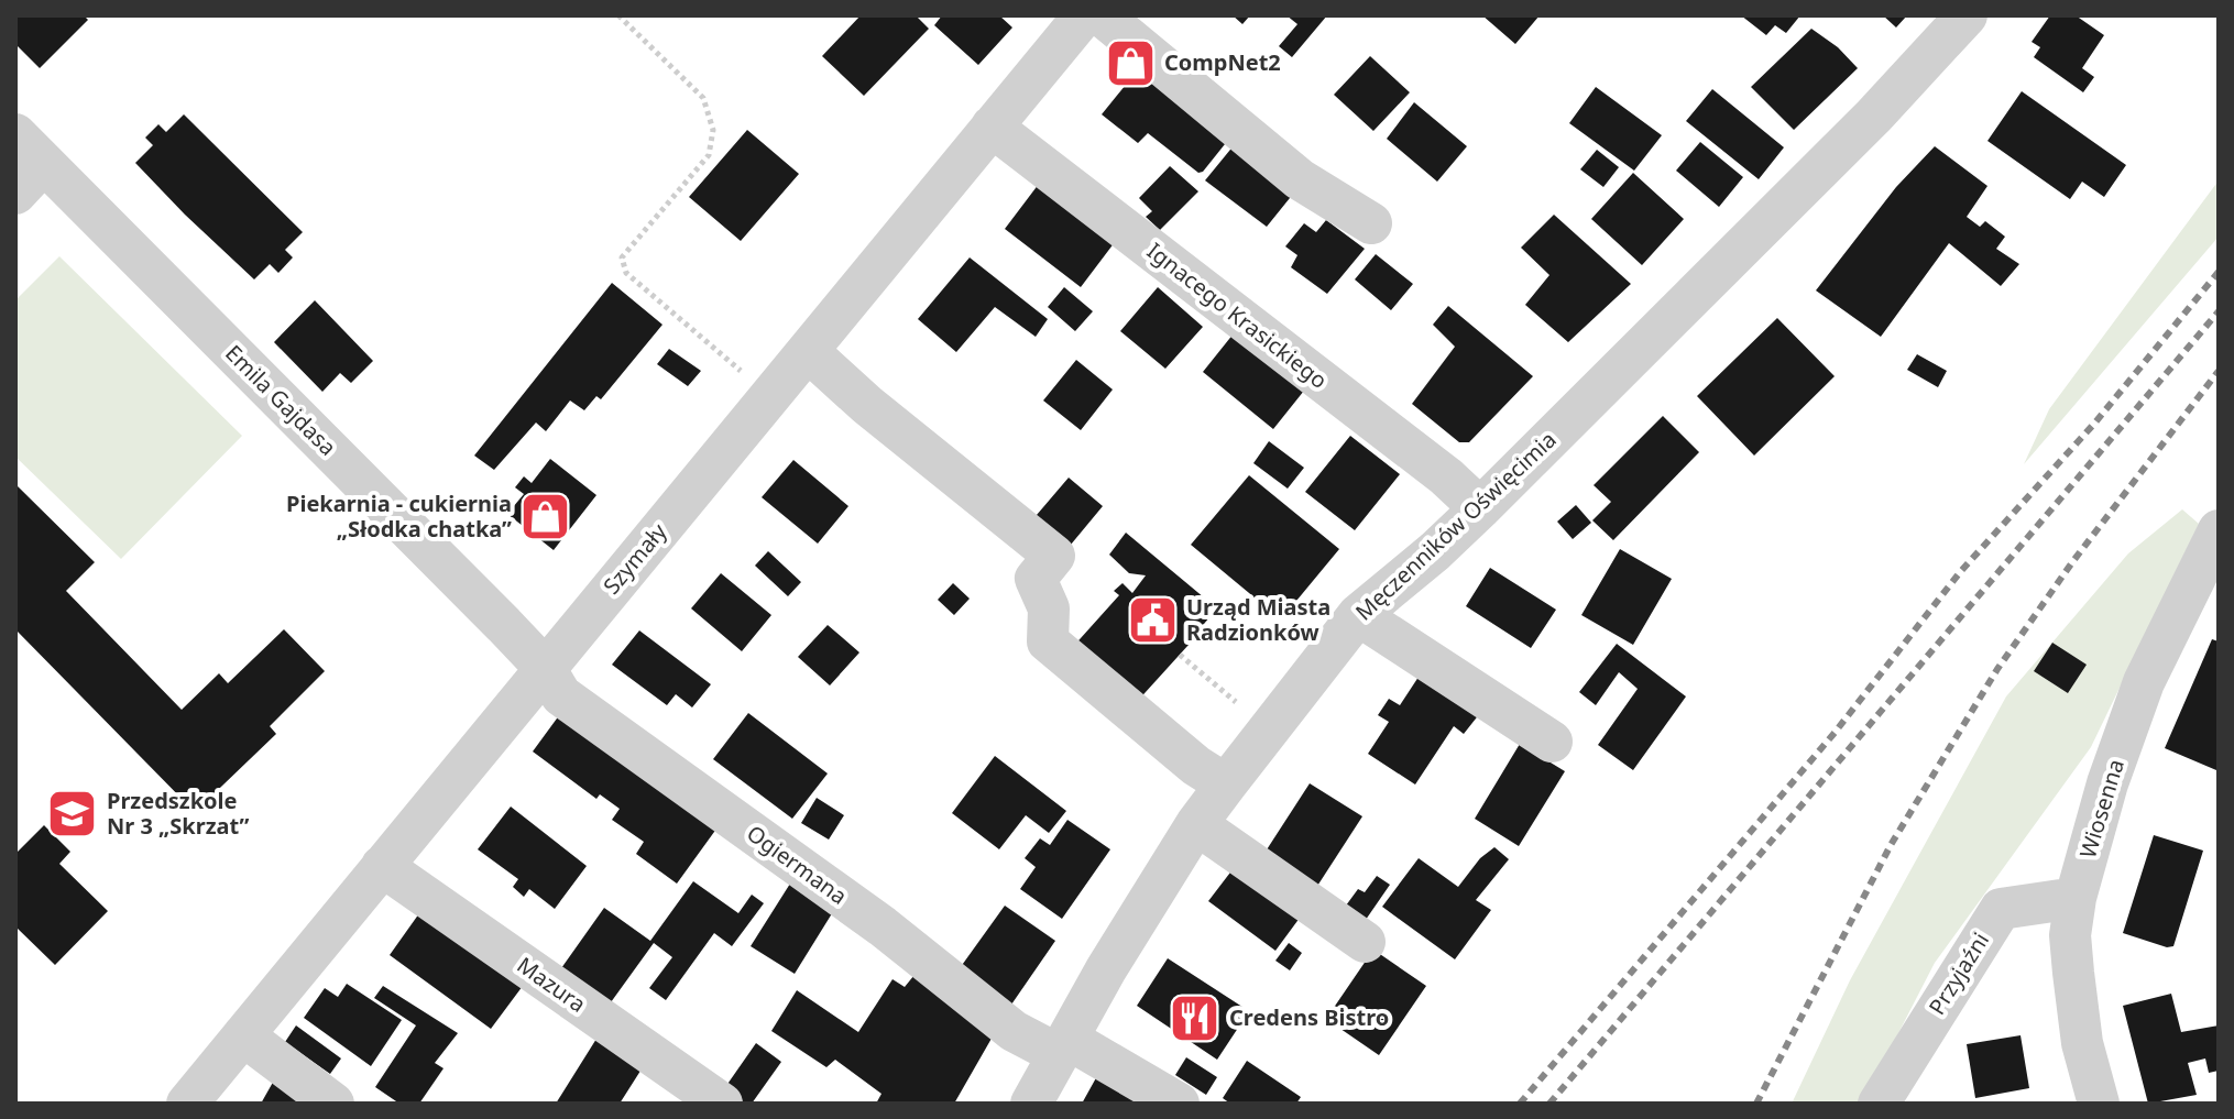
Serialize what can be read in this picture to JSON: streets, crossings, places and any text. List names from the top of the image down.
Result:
{
  "streets": {
    "street": [
      "Ignacego Krasickiego",
      "Emila Gajdasa",
      "Męczenników Oświęcimia",
      "Szymały",
      "Wiosenna",
      "Ogiermana",
      "Przyjaźni",
      "Mazura"
    ]
  },
  "crossings": [
    ["Ignacego Krasickiego", "Męczenników Oświęcimia"],
    ["Ignacego Krasickiego", "Szymały"],
    ["Emila Gajdasa", "Szymały"],
    ["Emila Gajdasa", "Ogiermana"],
    ["Męczenników Oświęcimia", "Ogiermana"],
    ["Szymały", "Ogiermana"],
    ["Szymały", "Mazura"],
    ["Wiosenna", "Przyjaźni"]
  ],
  "places": {
    "shop": ["CompNet2", "Piekarnia - cukiernia „Słodka chatka”"],
    "public building": ["Urząd Miasta Radzionków"],
    "school or university": ["Przedszkole Nr 3 „Skrzat”"],
    "restaurant": ["Credens Bistro"]
  }
}
